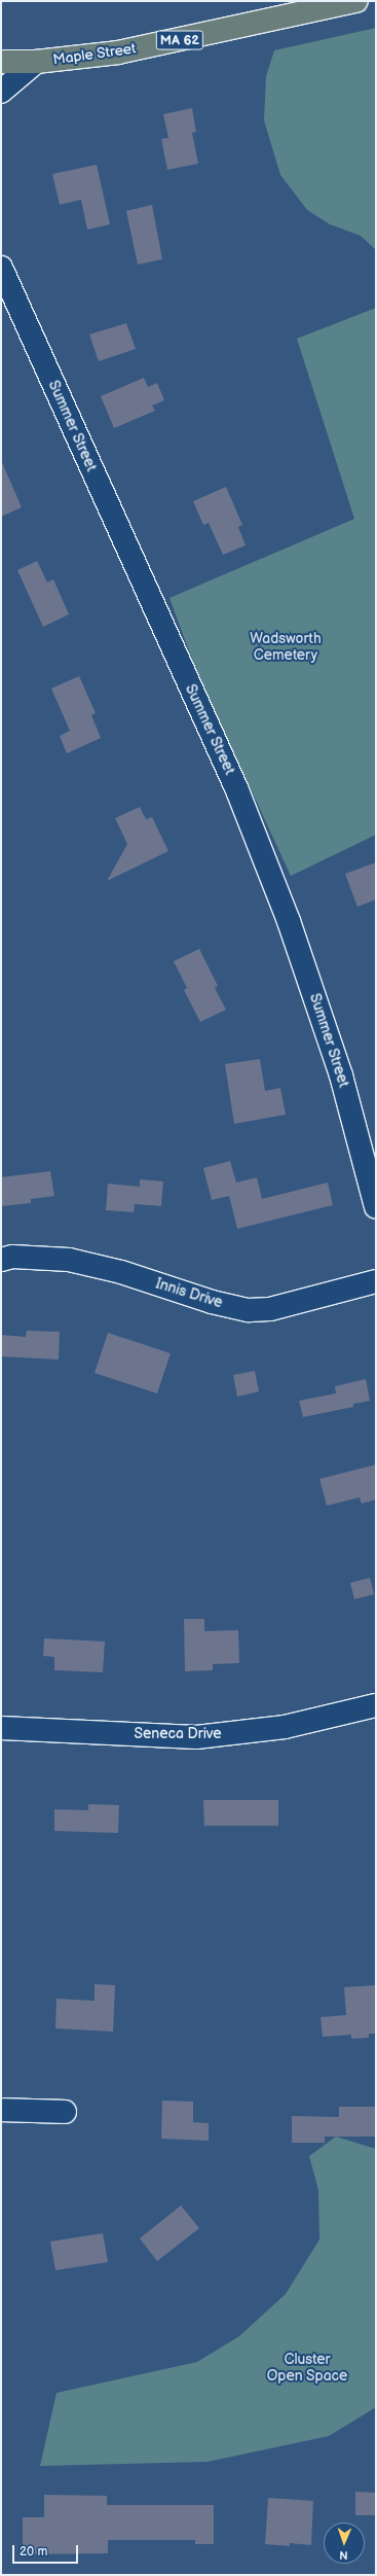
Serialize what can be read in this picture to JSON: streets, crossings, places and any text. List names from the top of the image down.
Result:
{
  "streets": {
    "main road": ["MA 62", "Maple Street"],
    "street": ["Summer Street", "Innis Drive", "Seneca Drive"]
  },
  "parks": ["Wadsworth Cemetery", "Cluster Open Space"],
  "scale_bar": "20 m",
  "north": "bottom"
}
